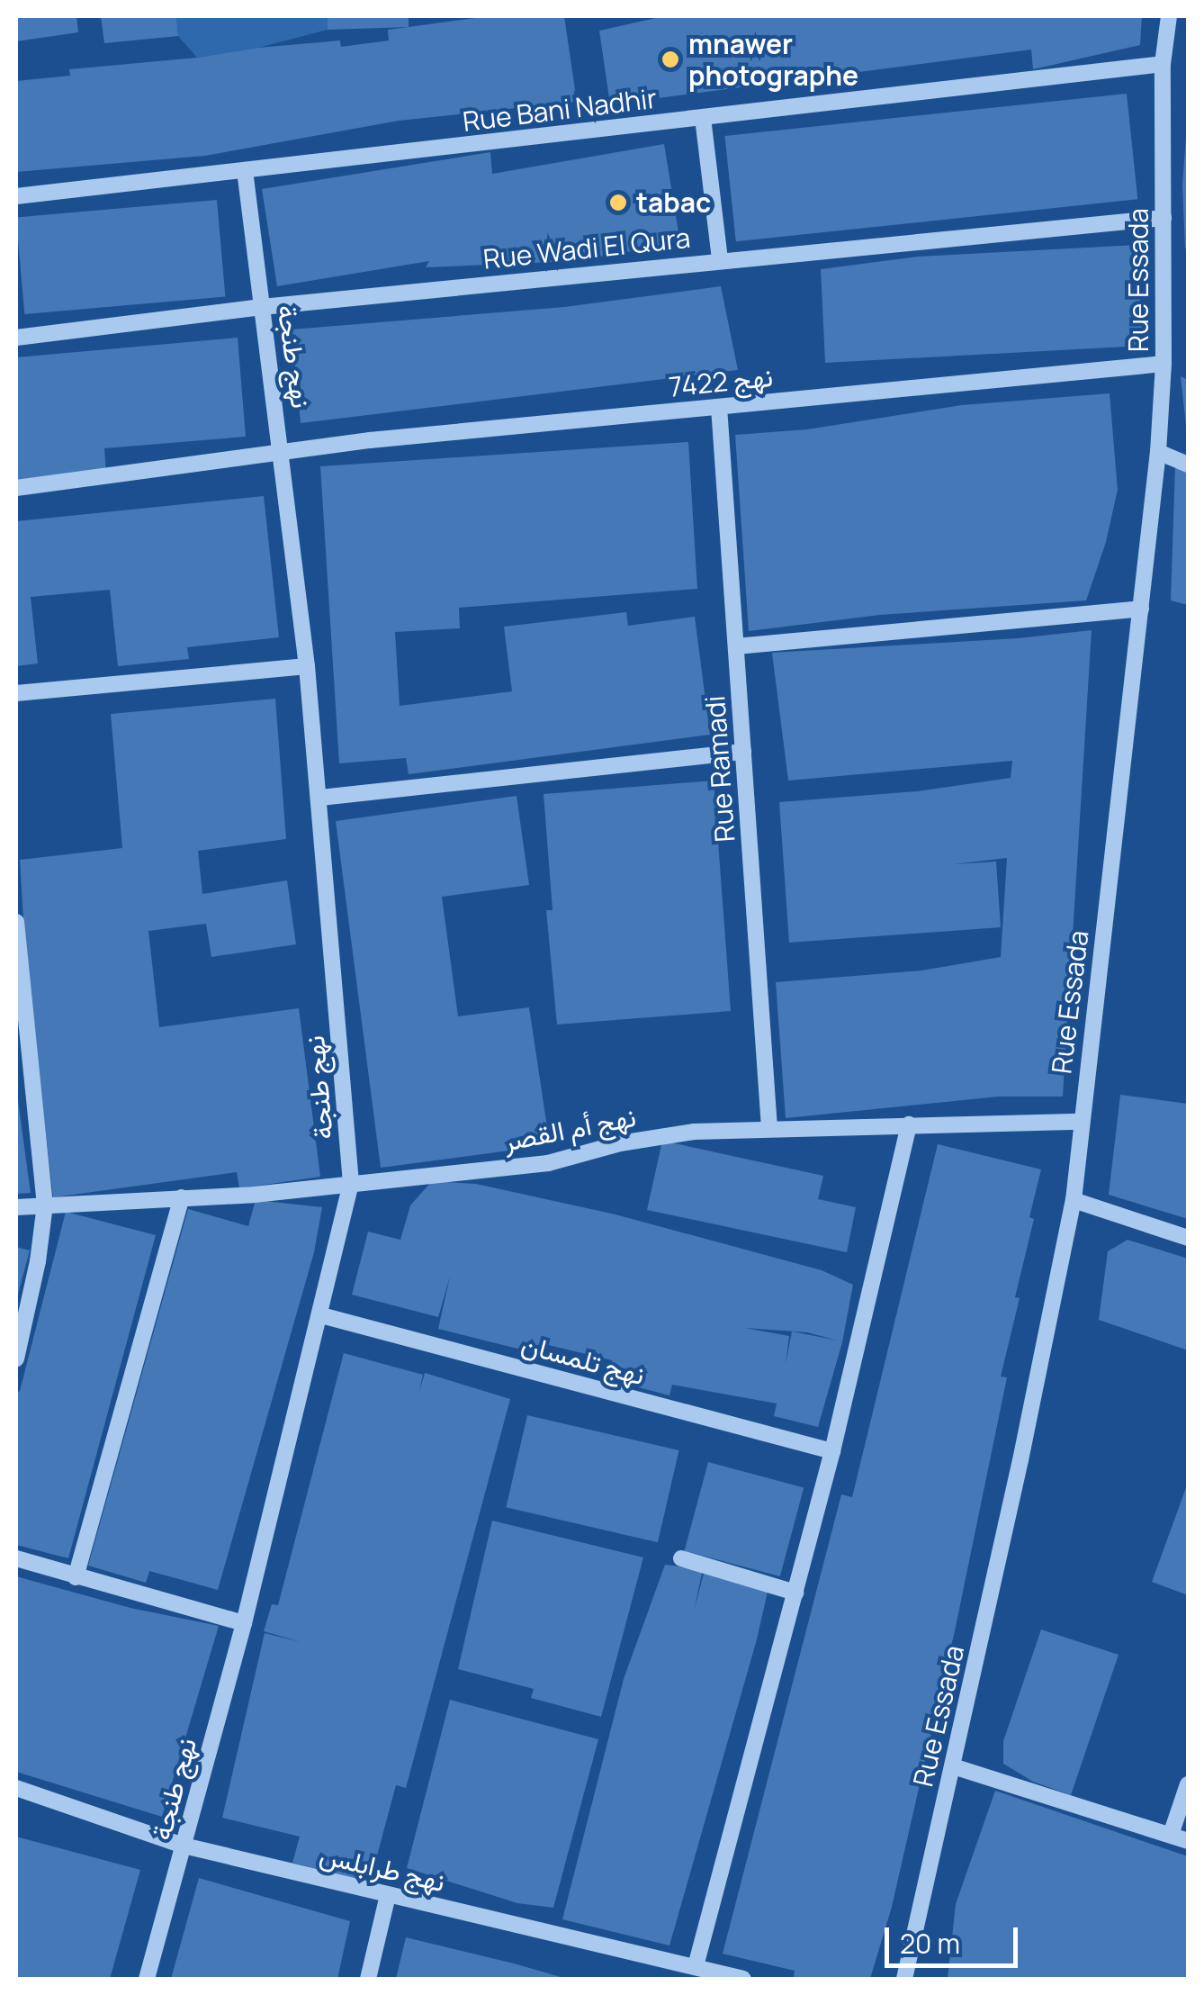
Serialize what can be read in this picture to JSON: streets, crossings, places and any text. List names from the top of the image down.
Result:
{
  "streets": {
    "street": [
      "Rue Bani Nadhir",
      "Rue Wadi El Qura",
      "Rue Essada",
      "نهج طنجة",
      "نهج 7422",
      "Rue Ramadi",
      "نهج أم القصر",
      "نهج تلمسان",
      "نهج طرابلس"
    ]
  },
  "crossings": [
    ["Rue Bani Nadhir", "Rue Essada"],
    ["Rue Bani Nadhir", "نهج طنجة"],
    ["Rue Wadi El Qura", "Rue Essada"],
    ["Rue Wadi El Qura", "نهج طنجة"],
    ["Rue Essada", "نهج 7422"],
    ["Rue Essada", "نهج أم القصر"],
    ["نهج طنجة", "نهج 7422"],
    ["نهج طنجة", "نهج أم القصر"],
    ["نهج طنجة", "نهج تلمسان"],
    ["نهج طنجة", "نهج طرابلس"],
    ["نهج 7422", "Rue Ramadi"],
    ["Rue Ramadi", "نهج أم القصر"]
  ],
  "places": ["mnawer photographe", "tabac"],
  "scale_bar": "20 m"
}
